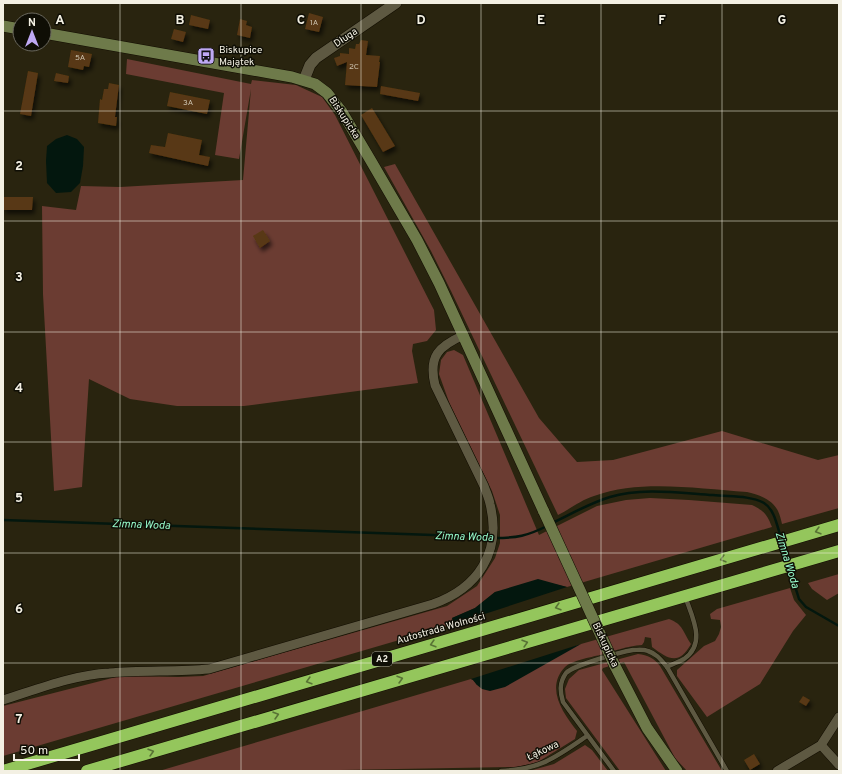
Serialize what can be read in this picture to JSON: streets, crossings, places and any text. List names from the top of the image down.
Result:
{
  "streets": {
    "highway": ["Autostrada Wolności", "A2"],
    "main road": ["Biskupicka"],
    "street": ["Długa"],
    "lane": ["Łąkowa"]
  },
  "crossings": [
    ["Długa", "Biskupicka"]
  ],
  "water": ["Zimna Woda"],
  "places": {
    "bus stop": ["Biskupice Majątek"]
  },
  "house_numbers": [
    "1A",
    "5A",
    "2C",
    "3A"
  ],
  "scale_bar": "50 m",
  "north": "top",
  "grid": {
    "columns": [
      "A",
      "B",
      "C",
      "D",
      "E",
      "F",
      "G"
    ],
    "rows": [
      "2",
      "3",
      "4",
      "5",
      "6",
      "7"
    ]
  }
}
